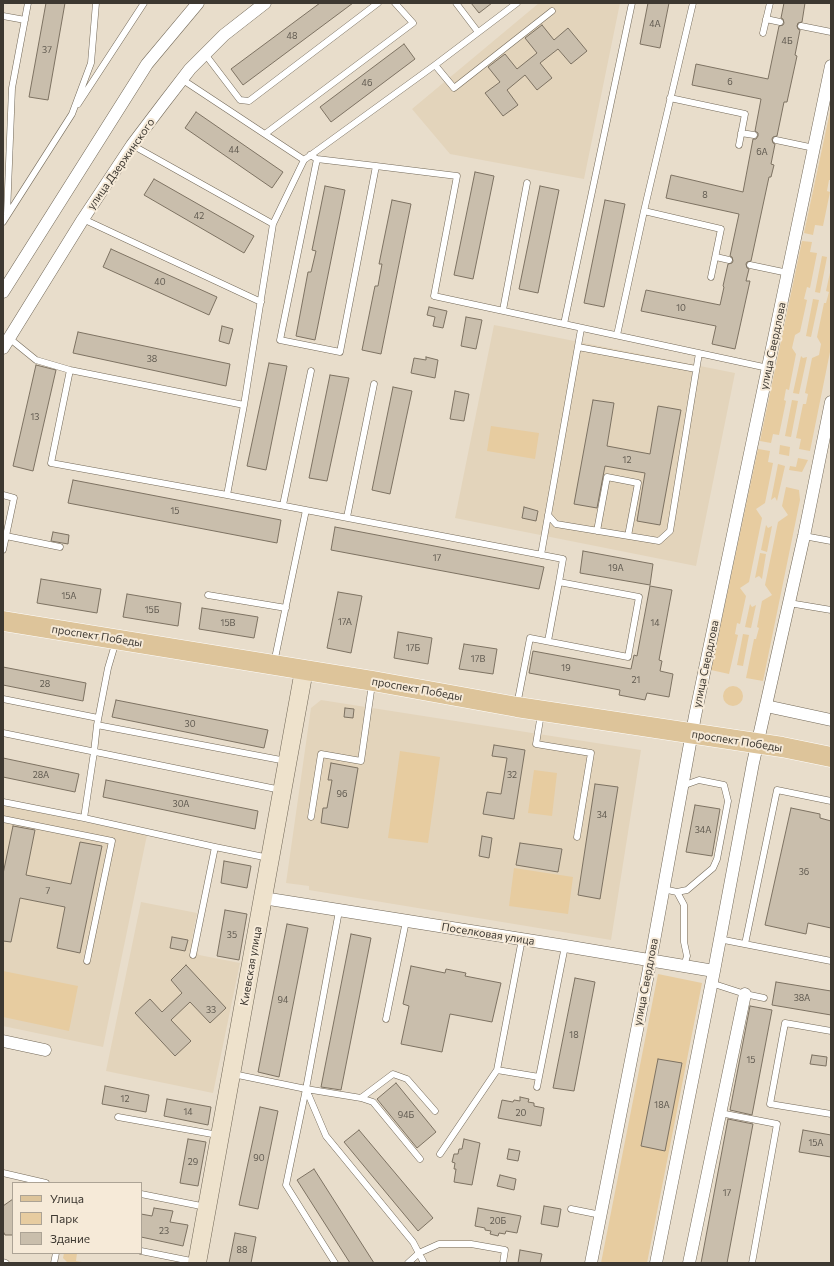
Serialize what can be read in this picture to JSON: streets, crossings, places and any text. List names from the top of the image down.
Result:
{
  "streets": {
    "main road": ["проспект Победы", "Киевская улица"],
    "street": ["улица Дзержинского", "улица Свердлова", "Поселковая улица"]
  },
  "crossings": [
    ["улица Свердлова", "проспект Победы"],
    ["улица Свердлова", "Поселковая улица"],
    ["проспект Победы", "Киевская улица"],
    ["Поселковая улица", "Киевская улица"]
  ],
  "house_numbers": [
    "4А",
    "48",
    "4Б",
    "37",
    "6",
    "46",
    "44",
    "6А",
    "8",
    "42",
    "40",
    "10",
    "38",
    "13",
    "12",
    "15",
    "17",
    "19А",
    "15А",
    "15Б",
    "17А",
    "15В",
    "14",
    "17Б",
    "17В",
    "19",
    "21",
    "28",
    "30",
    "28А",
    "32",
    "96",
    "30А",
    "34",
    "34А",
    "36",
    "7",
    "35",
    "38А",
    "94",
    "33",
    "18",
    "15",
    "12",
    "18А",
    "14",
    "20",
    "94Б",
    "15А",
    "90",
    "29",
    "17",
    "20Б",
    "23",
    "88"
  ],
  "legend": ["Улица", "Парк", "Здание"]
}
